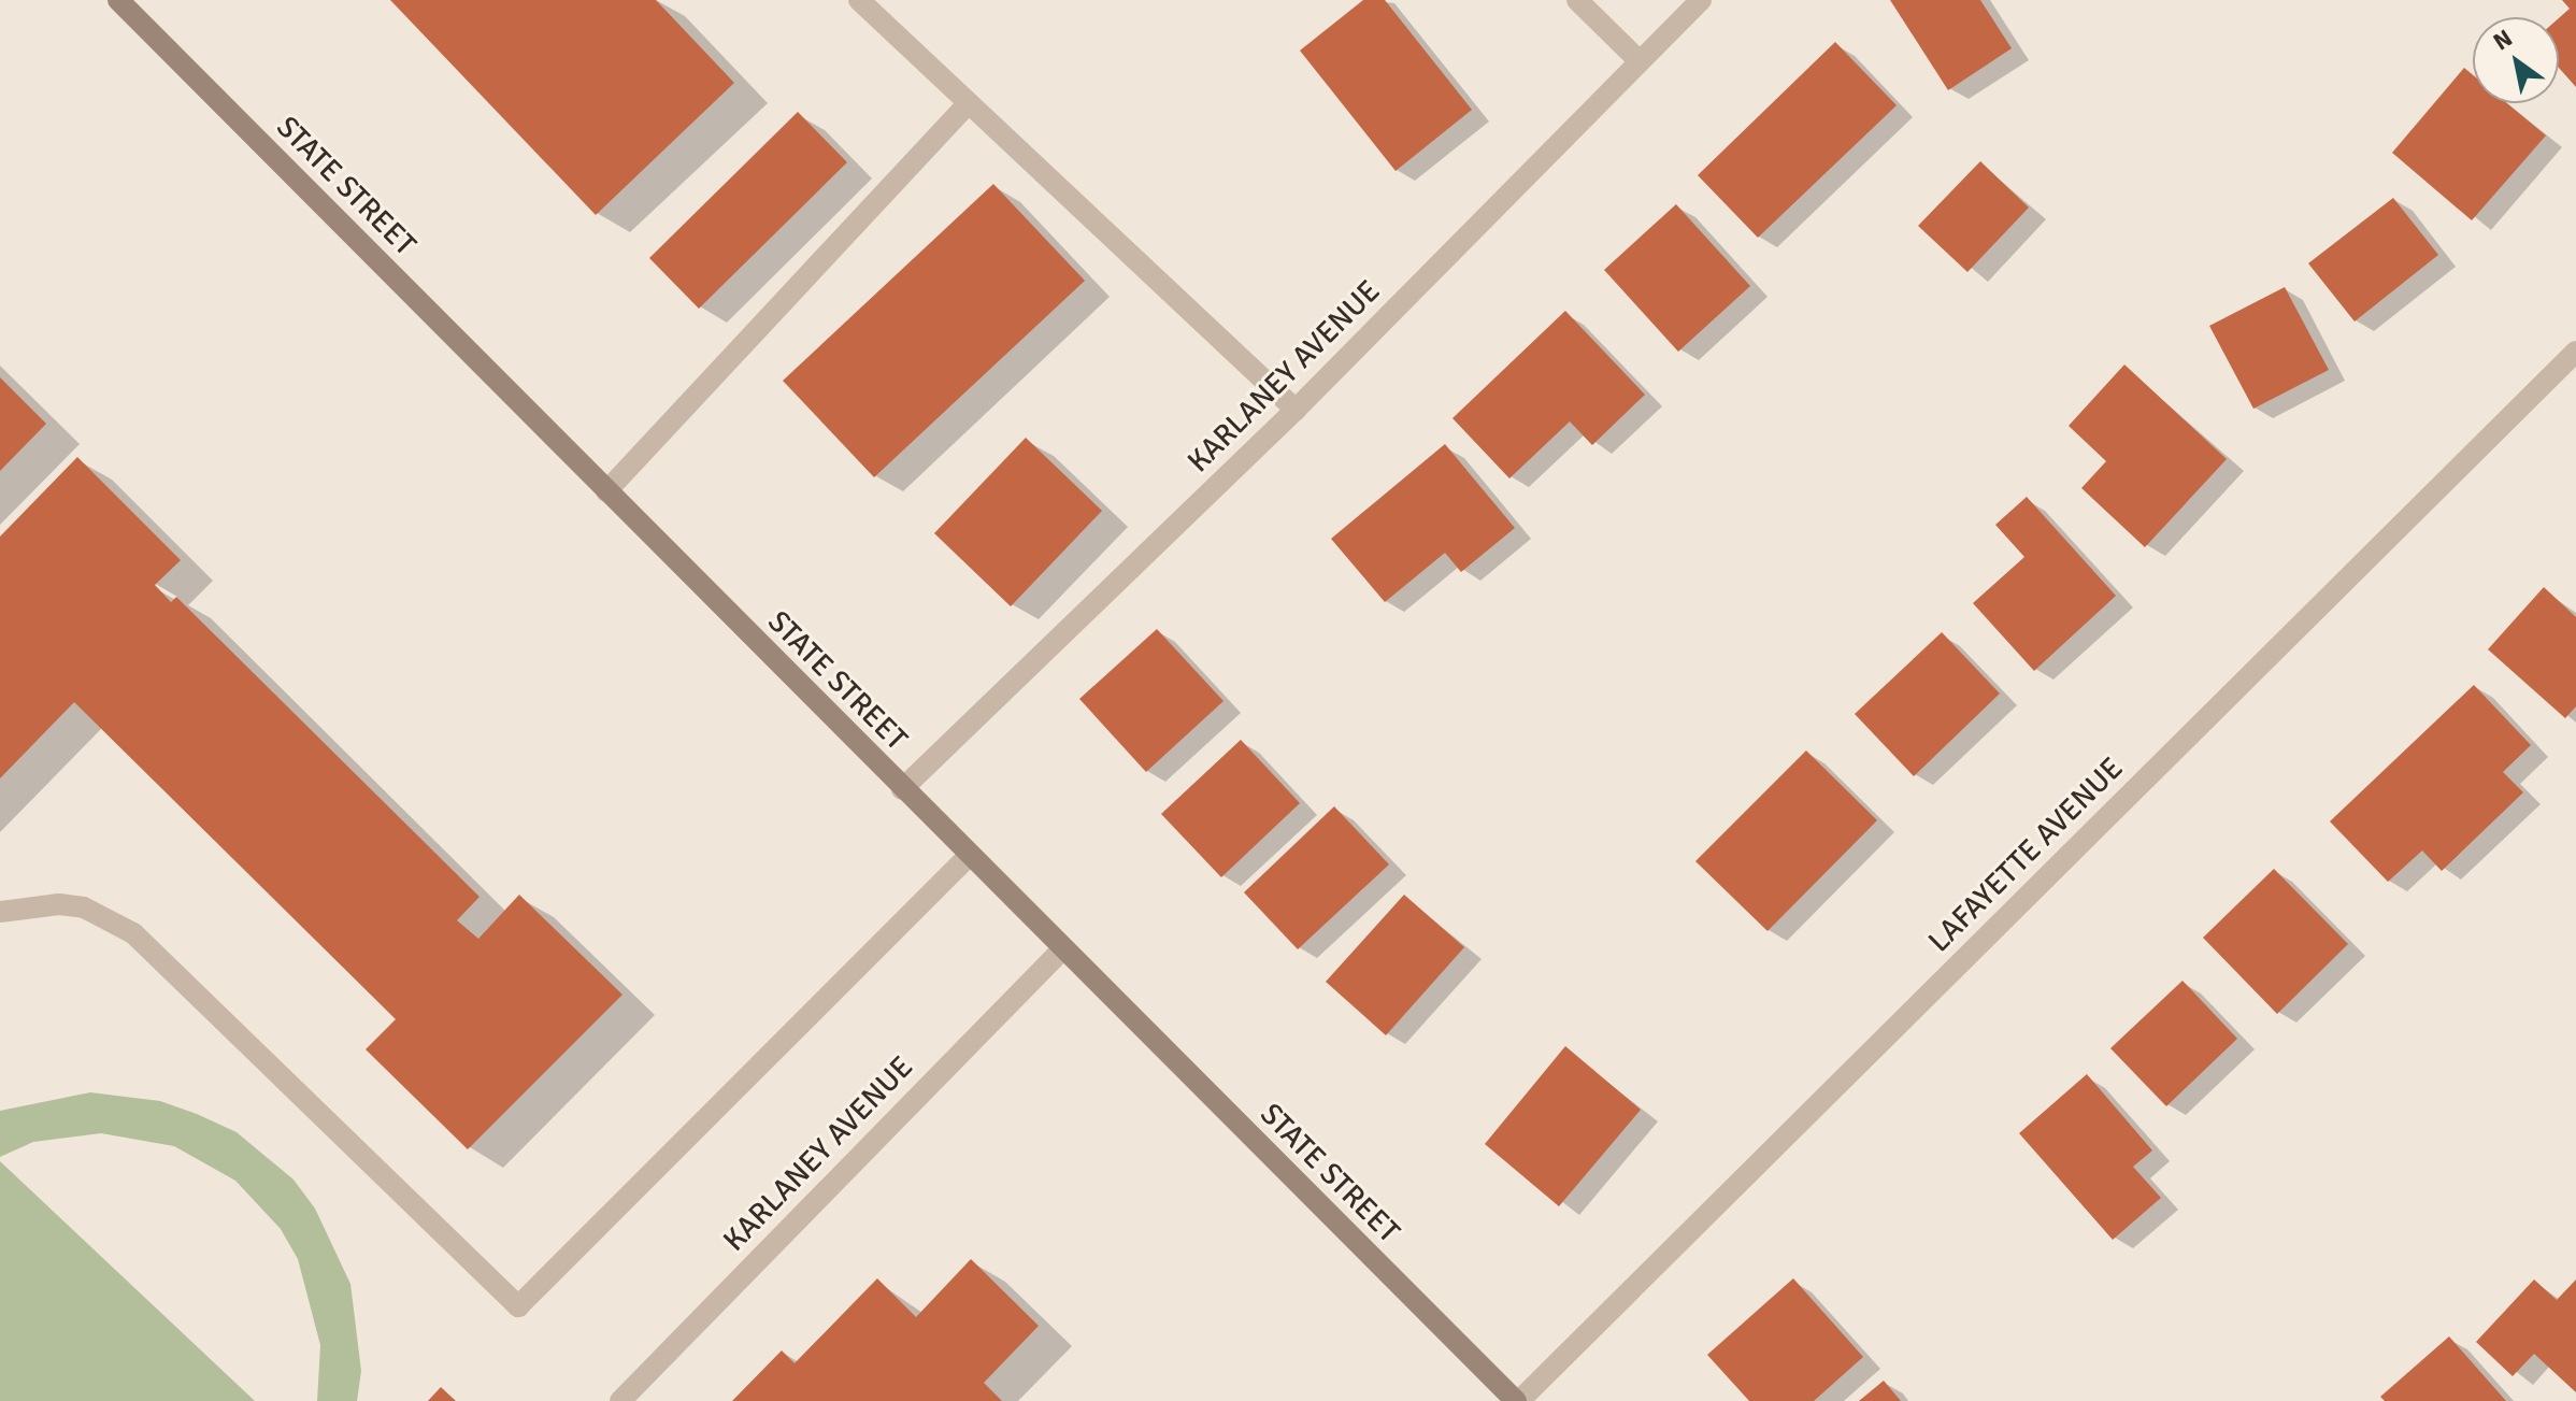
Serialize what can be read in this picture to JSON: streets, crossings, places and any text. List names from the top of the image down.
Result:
{
  "streets": {
    "main road": ["STATE STREET"],
    "street": ["KARLANEY AVENUE", "LAFAYETTE AVENUE"]
  },
  "crossings": [
    ["STATE STREET", "KARLANEY AVENUE"],
    ["STATE STREET", "LAFAYETTE AVENUE"]
  ],
  "north": "top left"
}
